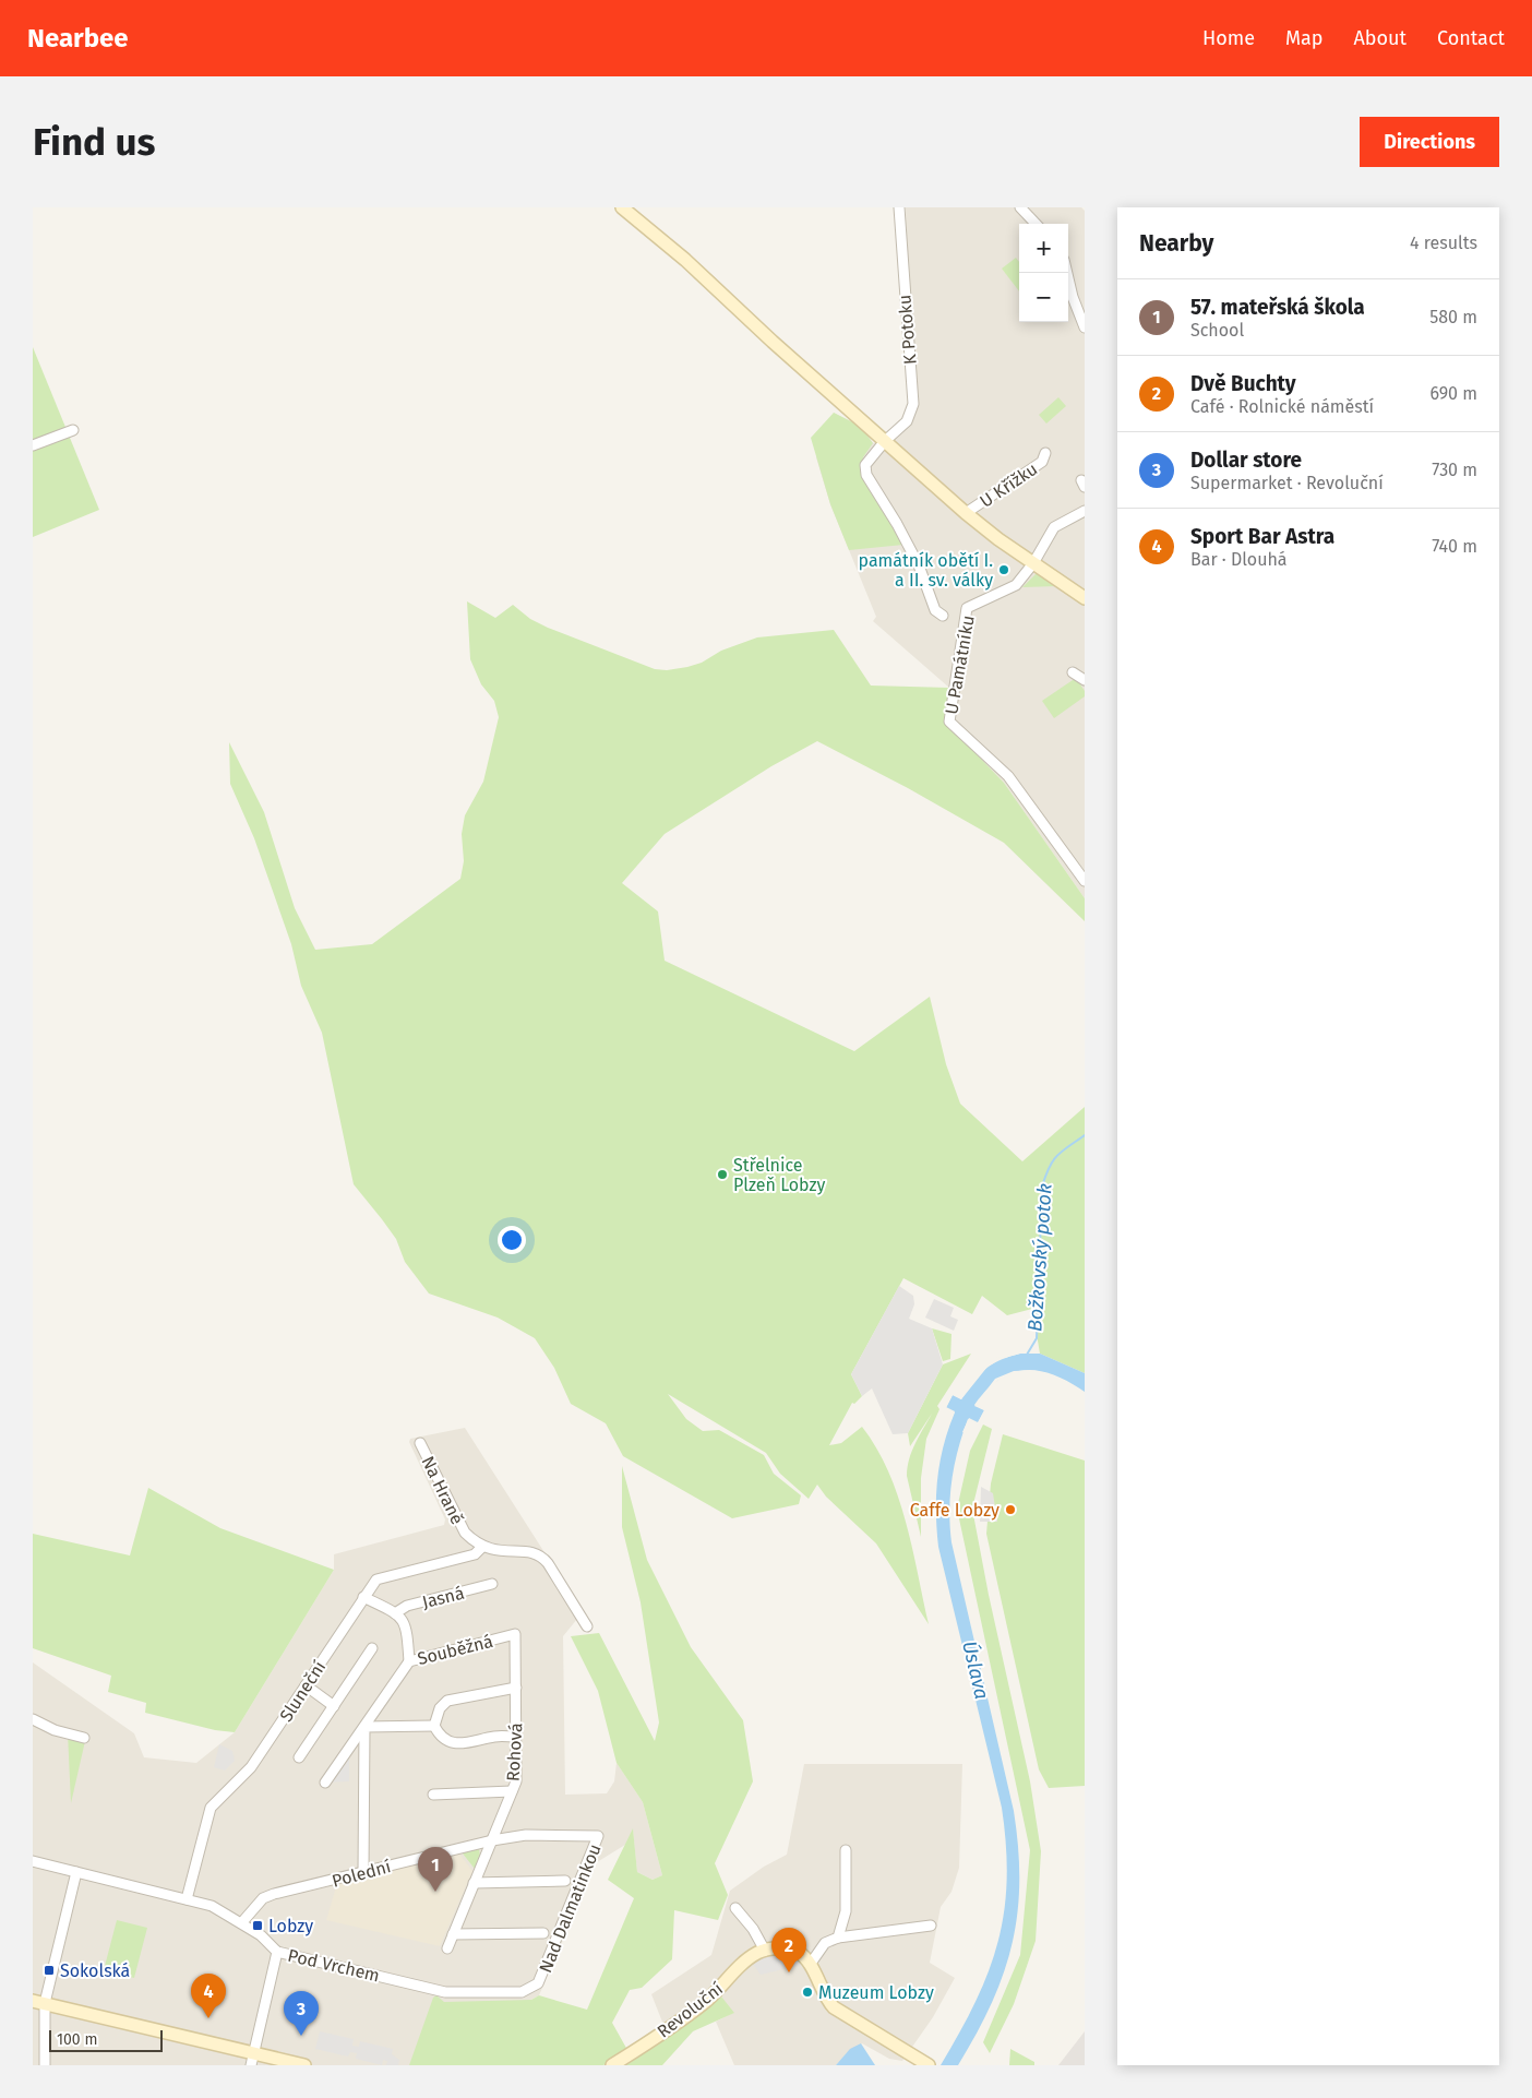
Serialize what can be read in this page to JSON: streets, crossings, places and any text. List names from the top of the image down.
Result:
{
  "streets": {
    "street": [
      "K Potoku",
      "U Křížku",
      "U Památníku",
      "Na Hraně",
      "Jasná",
      "Souběžná",
      "Sluneční",
      "Rohová",
      "Polední",
      "Nad Dalmatinkou",
      "Pod Vrchem",
      "Revoluční"
    ]
  },
  "crossings": [
    ["Na Hraně", "Sluneční"],
    ["Souběžná", "Rohová"],
    ["Sluneční", "Pod Vrchem"],
    ["Polední", "Nad Dalmatinkou"],
    ["Polední", "Pod Vrchem"],
    ["Nad Dalmatinkou", "Pod Vrchem"]
  ],
  "water": ["Božkovský potok", "Úslava"],
  "places": {
    "other": [
      "památník obětí I. a II. sv. války",
      "Střelnice Plzeň Lobzy",
      "Caffe Lobzy",
      "Muzeum Lobzy"
    ],
    "transit": ["Lobzy", "Sokolská"]
  },
  "scale_bar": "100 m",
  "page": {
    "header": "Nearbee",
    "nav": [
      "Home",
      "Map",
      "About",
      "Contact"
    ],
    "buttons": "Directions",
    "title": "Find us",
    "heading": ["Nearby", "4 results"],
    "map_buttons": ["+", "−"],
    "list": [
      {
        "mark": "1",
        "name": "57. mateřská škola",
        "note": "School",
        "value": "580 m"
      },
      {
        "mark": "2",
        "name": "Dvě Buchty",
        "note": "Café · Rolnické náměstí",
        "value": "690 m"
      },
      {
        "mark": "3",
        "name": "Dollar store",
        "note": "Supermarket · Revoluční",
        "value": "730 m"
      },
      {
        "mark": "4",
        "name": "Sport Bar Astra",
        "note": "Bar · Dlouhá",
        "value": "740 m"
      }
    ],
    "pins": [
      "1",
      "2",
      "4",
      "3"
    ],
    "scale": "100 m"
  }
}
